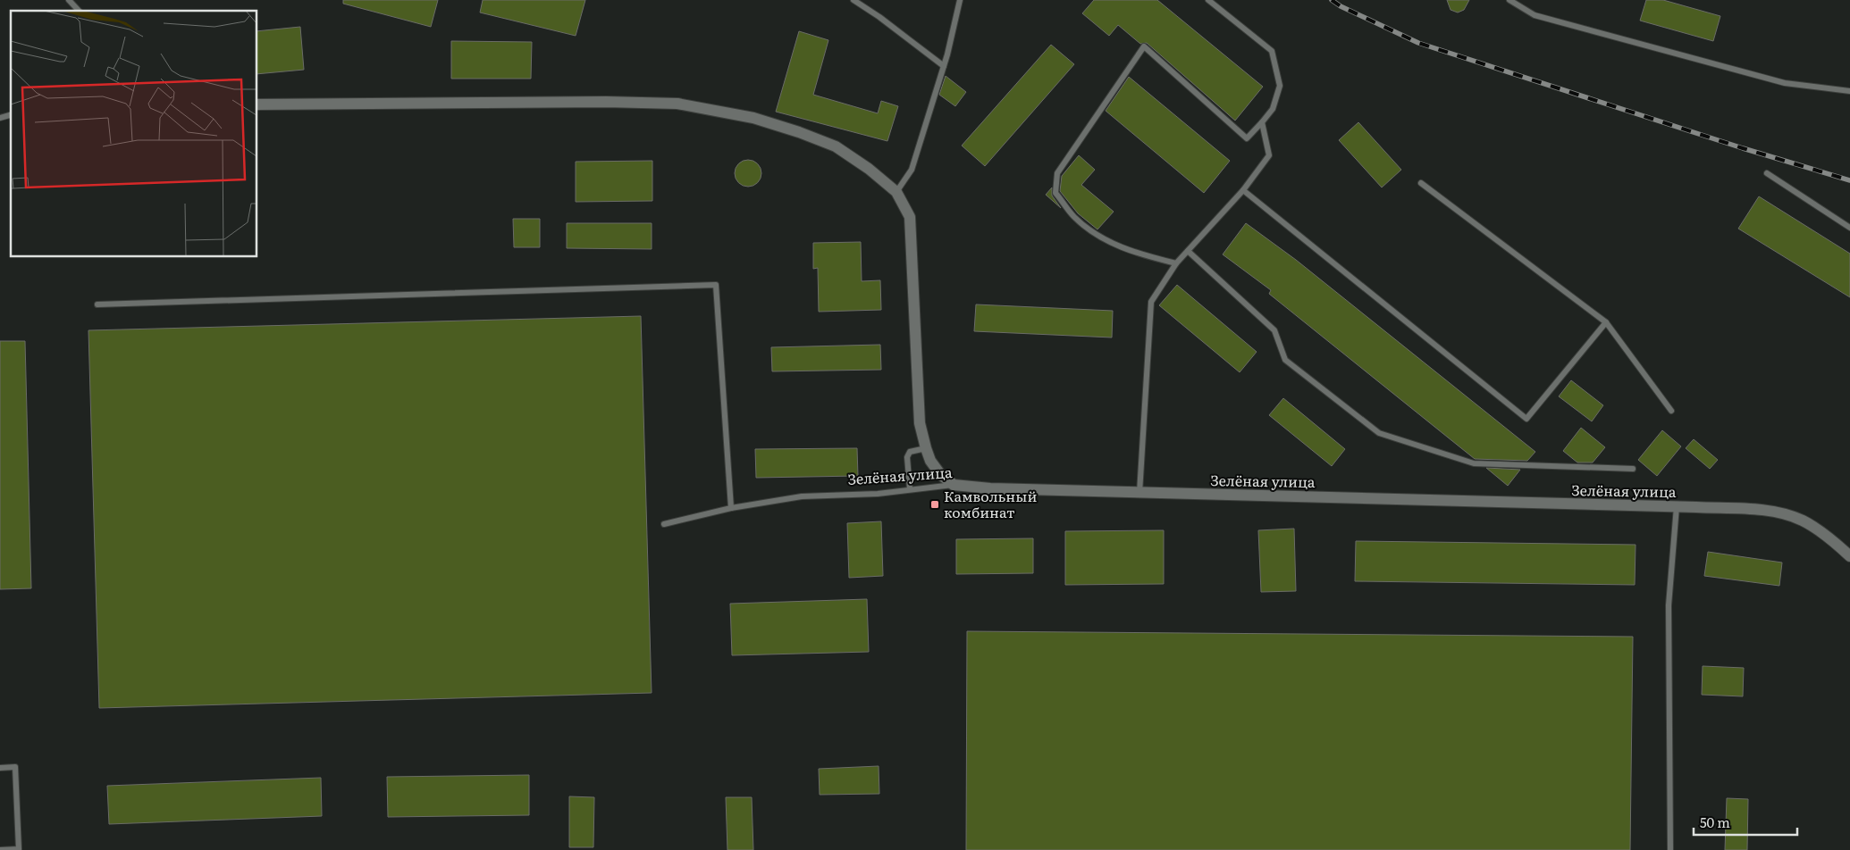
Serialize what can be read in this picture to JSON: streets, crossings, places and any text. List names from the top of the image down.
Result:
{
  "streets": {
    "street": ["Зелёная улица"]
  },
  "places": {
    "transit": ["Камвольный комбинат"]
  },
  "scale_bar": "50 m"
}
